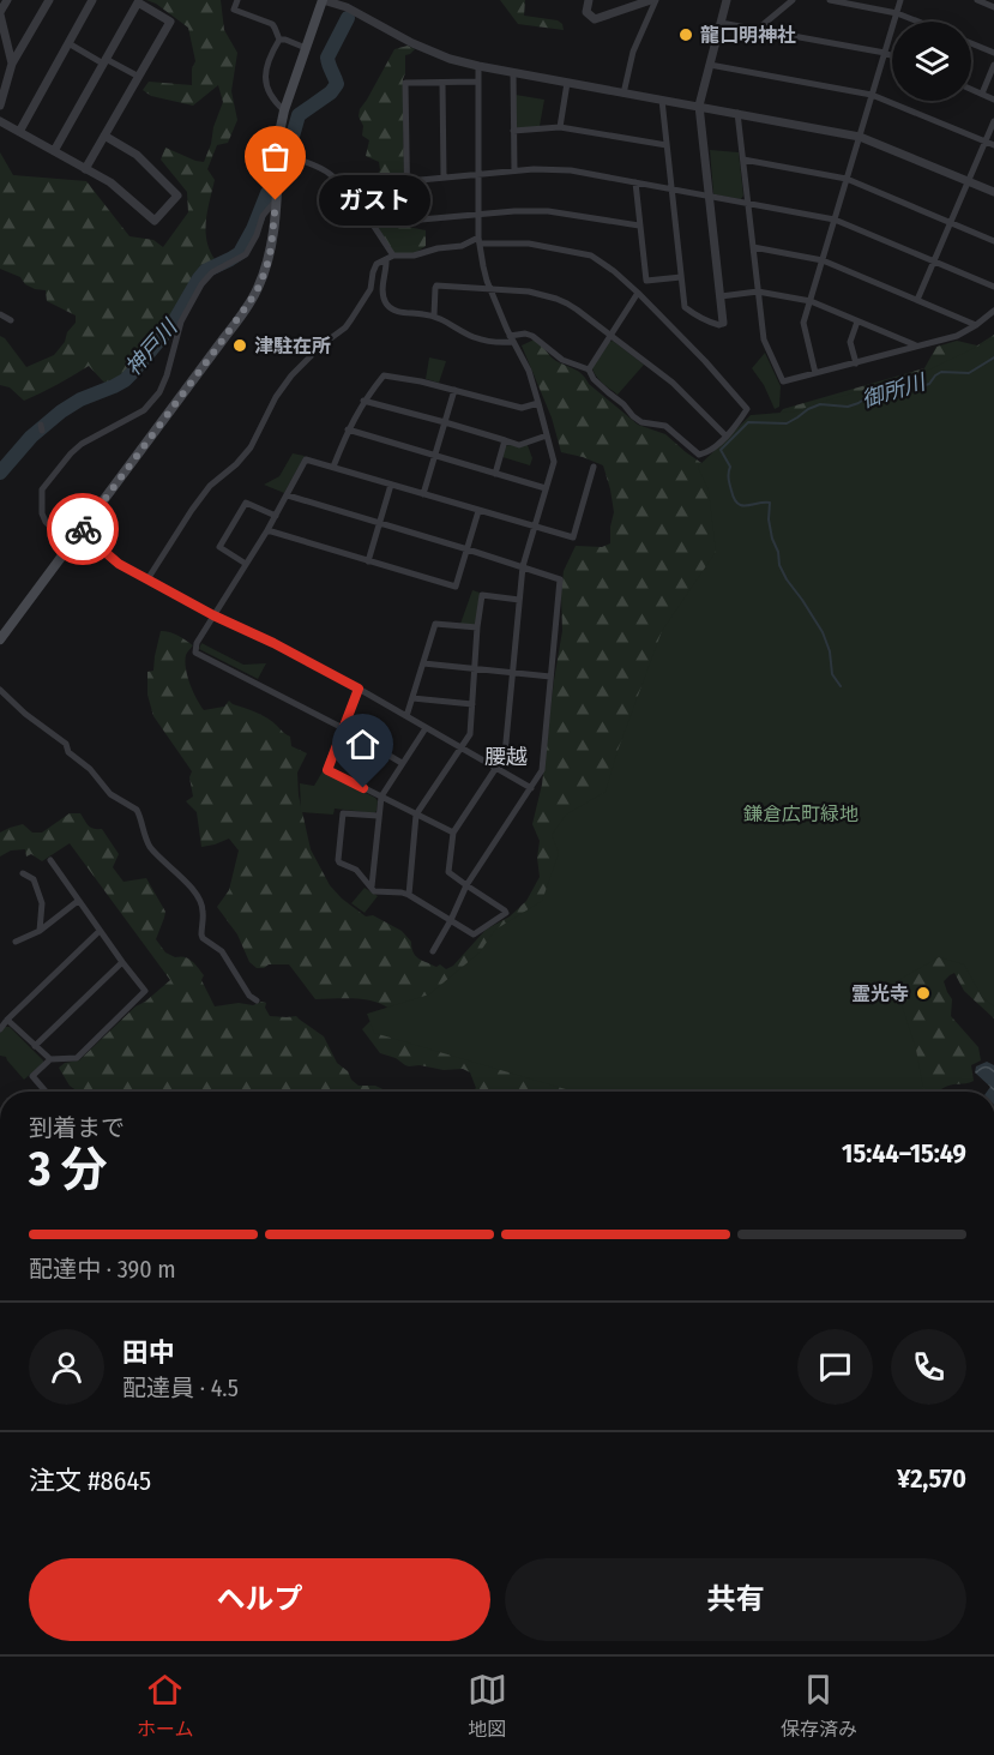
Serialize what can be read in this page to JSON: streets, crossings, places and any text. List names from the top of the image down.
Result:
{
  "districts": ["腰越"],
  "water": ["神戸川", "御所川"],
  "parks": ["鎌倉広町緑地"],
  "places": [
    "龍口明神社",
    "ガスト",
    "津駐在所",
    "霊光寺"
  ],
  "page": {
    "bubble": "ガスト",
    "heading": ["3 分", "到着まで", "15:44–15:49"],
    "panel": [
      "田中",
      "配達員 · 4.5",
      "注文 #8645",
      "¥2,570"
    ],
    "bar": "配達中 · 390 m",
    "buttons": ["ヘルプ", "共有"],
    "tabs": ["ホーム", "地図", "保存済み"]
  }
}
